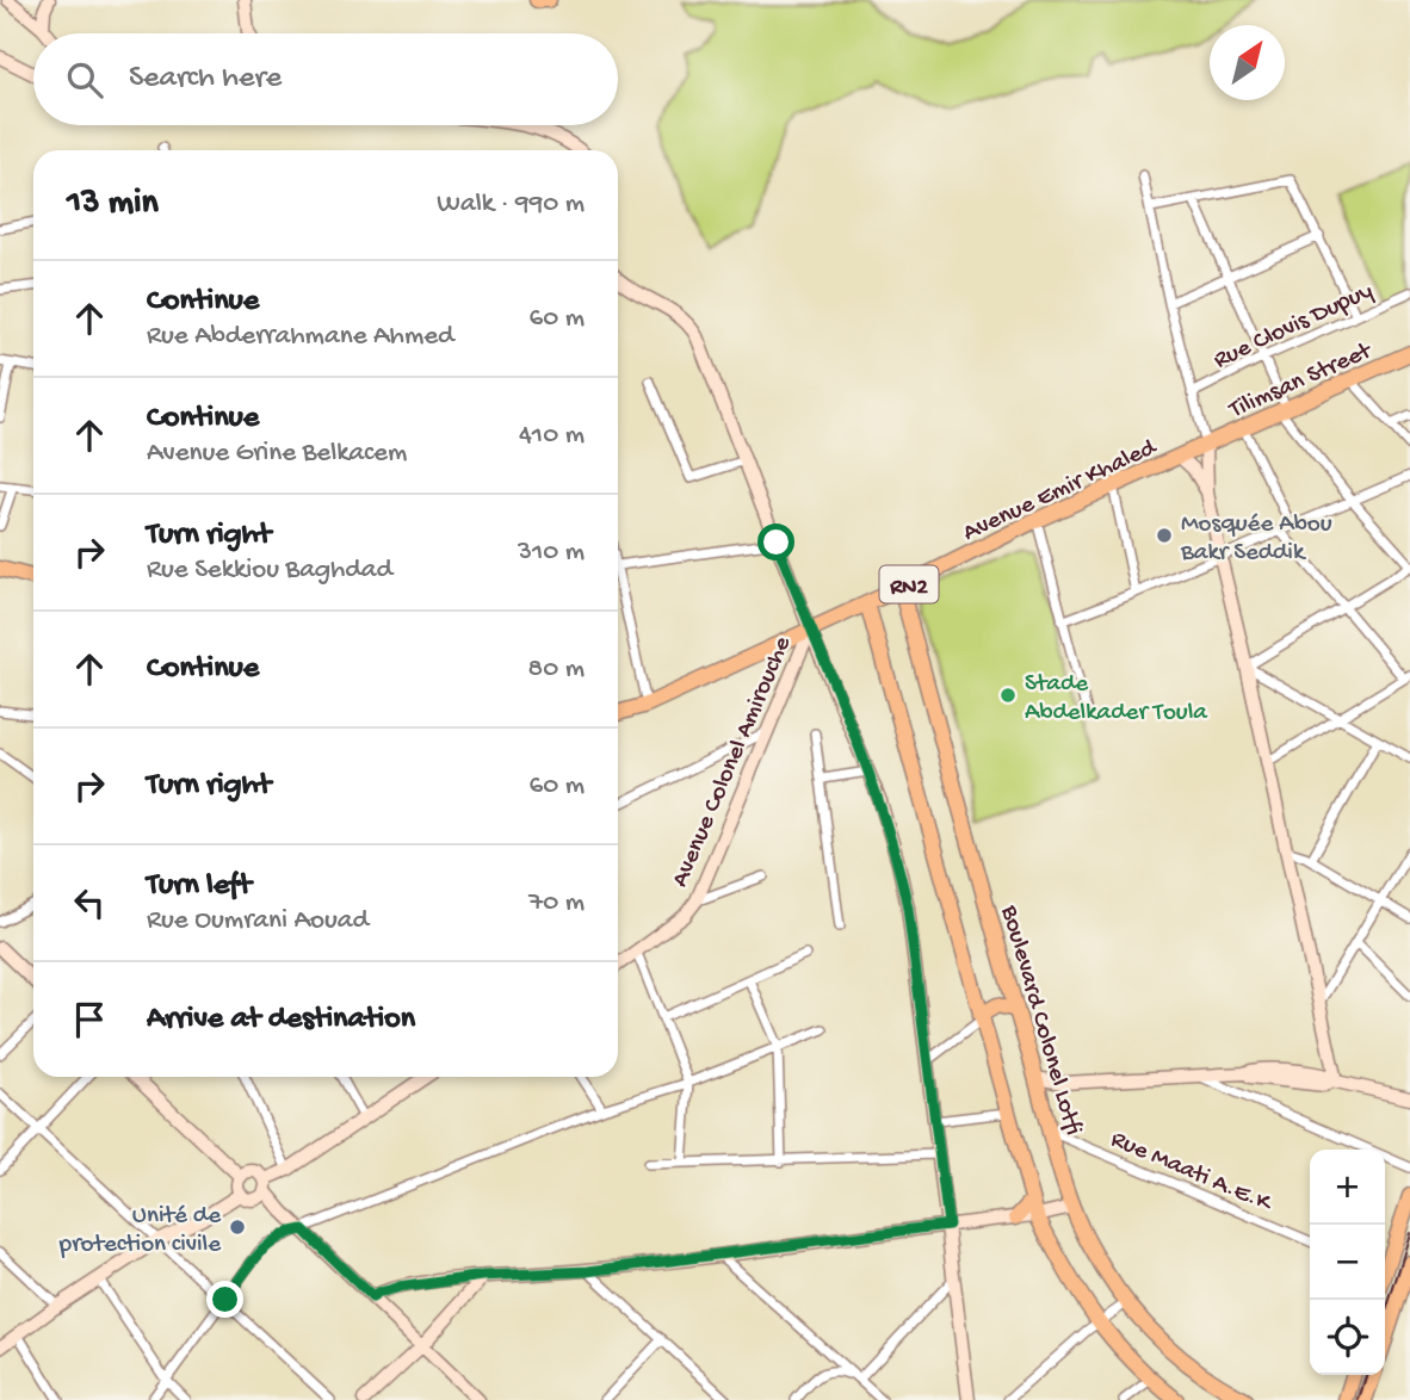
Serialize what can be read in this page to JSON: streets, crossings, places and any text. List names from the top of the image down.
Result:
{
  "streets": {
    "main road": [
      "Tilimsan Street",
      "Avenue Emir Khaled",
      "RN2",
      "Avenue Colonel Amirouche",
      "Boulevard Colonel Lotfi"
    ],
    "street": ["Rue Clovis Dupuy", "Rue Maati A.E.K"]
  },
  "crossings": [
    ["Tilimsan Street", "Avenue Emir Khaled"],
    ["Avenue Emir Khaled", "Avenue Colonel Amirouche"],
    ["Avenue Emir Khaled", "Boulevard Colonel Lotfi"],
    ["Boulevard Colonel Lotfi", "Rue Maati A.E.K"]
  ],
  "places": ["Mosquée Abou Bakr Seddik", "Stade Abdelkader Toula", "Unité de protection civile"],
  "north": "top right",
  "page": {
    "search": "Search here",
    "heading": ["13 min", "Walk · 990 m"],
    "list": [
      ["Continue", "Rue Abderrahmane Ahmed", "60 m"],
      ["Continue", "Avenue Grine Belkacem", "410 m"],
      ["Turn right", "Rue Sekkiou Baghdad", "310 m"],
      ["Continue", "80 m"],
      ["Turn right", "60 m"],
      ["Turn left", "Rue Oumrani Aouad", "70 m"],
      "Arrive at destination"
    ],
    "map_buttons": ["+", "−"]
  }
}
